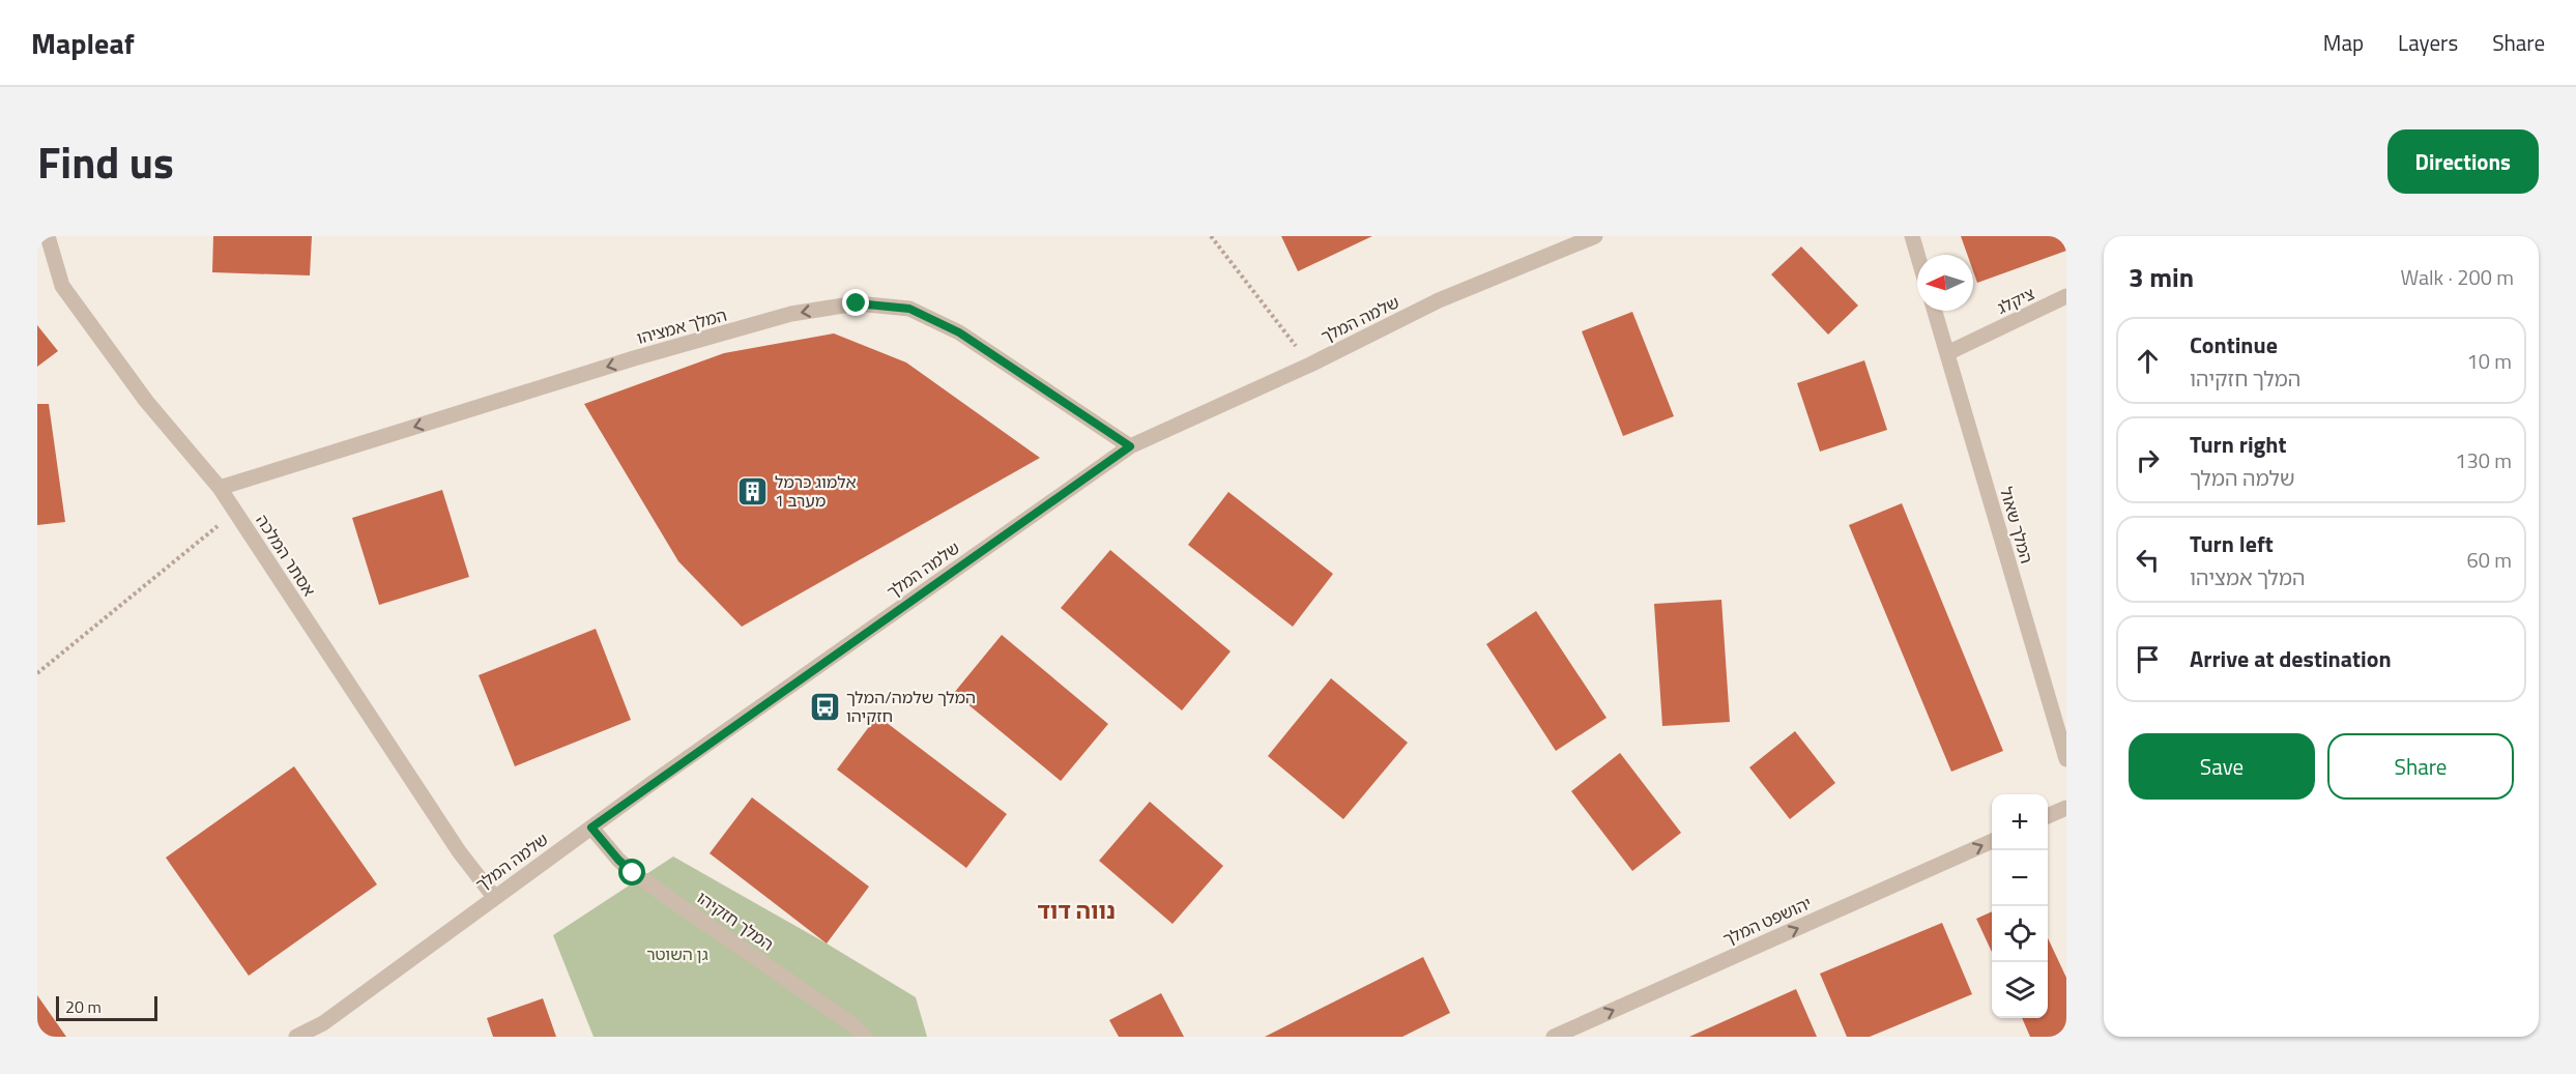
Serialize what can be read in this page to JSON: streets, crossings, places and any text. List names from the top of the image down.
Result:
{
  "streets": {
    "street": [
      "ציקלג",
      "שלמה המלך",
      "המלך אמציהו",
      "המלך שאול",
      "אסתר המלכה",
      "המלך חזקיהו",
      "יהושפט המלך"
    ]
  },
  "crossings": [
    ["ציקלג", "המלך שאול"],
    ["שלמה המלך", "המלך אמציהו"],
    ["שלמה המלך", "אסתר המלכה"],
    ["שלמה המלך", "המלך חזקיהו"],
    ["המלך אמציהו", "אסתר המלכה"]
  ],
  "one_way": ["המלך אמציהו", "יהושפט המלך"],
  "districts": ["נווה דוד"],
  "parks": ["גן השוטר"],
  "places": {
    "building": ["אלמוג כרמל מערב 1"],
    "bus stop": ["המלך שלמה/המלך חזקיהו"]
  },
  "scale_bar": "20 m",
  "north": "left",
  "page": {
    "header": "Mapleaf",
    "nav": ["Map", "Layers", "Share"],
    "title": "Find us",
    "buttons": [
      "Directions",
      ["Save", "Share"]
    ],
    "heading": ["3 min", "Walk · 200 m"],
    "list": [
      ["Continue", "המלך חזקיהו", "10 m"],
      ["Turn right", "שלמה המלך", "130 m"],
      ["Turn left", "המלך אמציהו", "60 m"],
      "Arrive at destination"
    ],
    "map_buttons": ["+", "−"],
    "scale": "20 m"
  }
}
